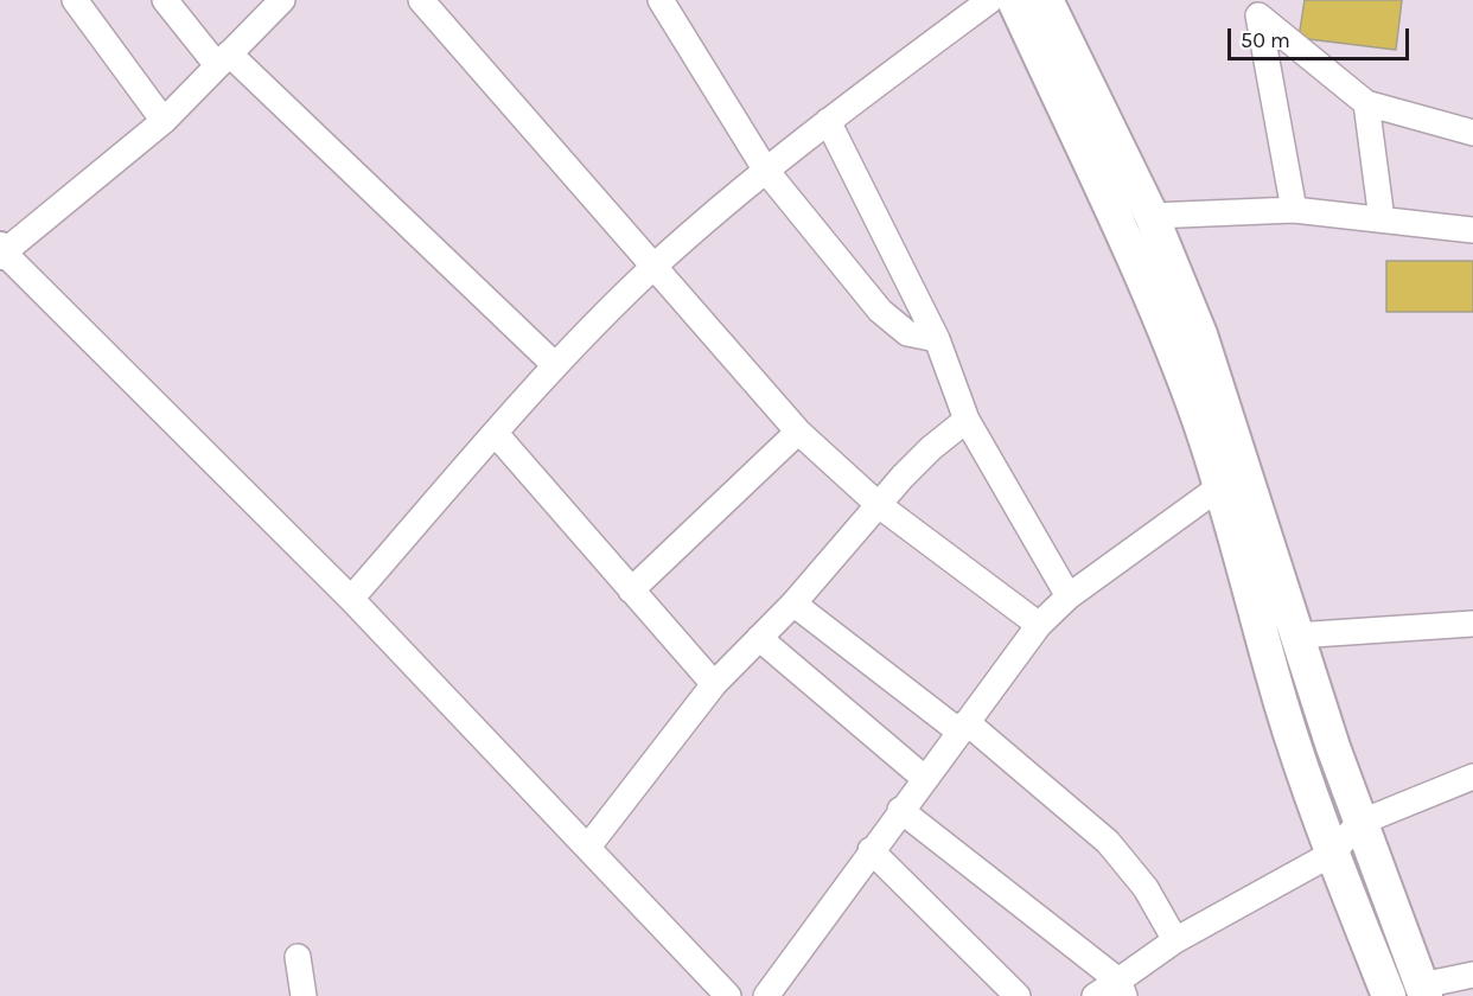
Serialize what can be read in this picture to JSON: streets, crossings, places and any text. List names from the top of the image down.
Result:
{
  "scale_bar": "50 m"
}
